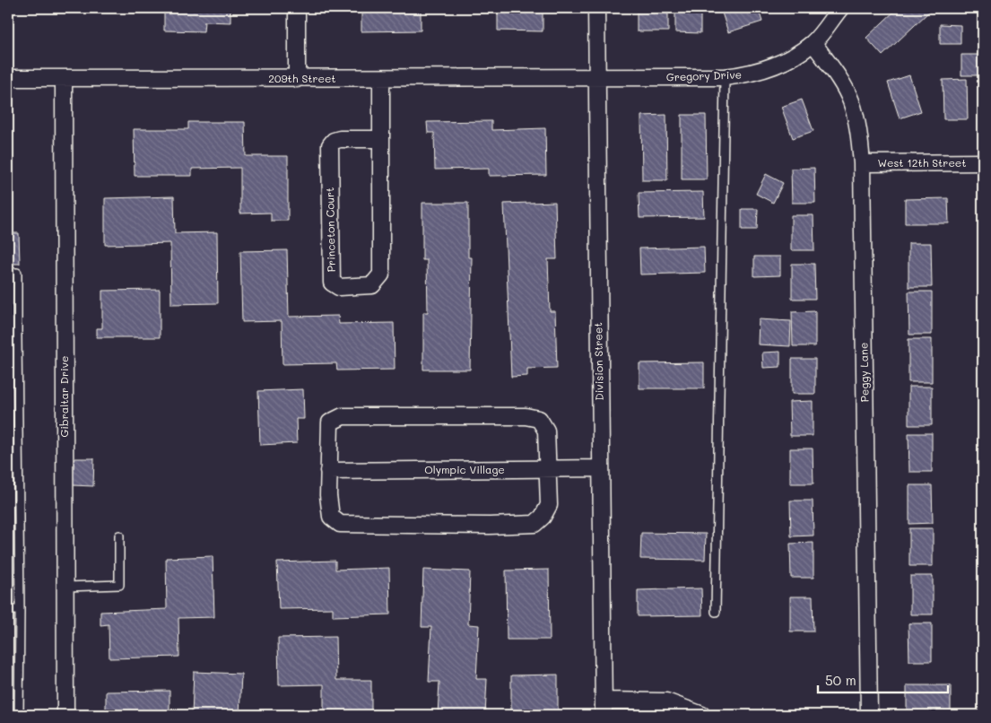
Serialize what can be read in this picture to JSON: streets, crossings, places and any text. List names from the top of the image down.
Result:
{
  "streets": {
    "street": [
      "Gregory Drive",
      "209th Street",
      "West 12th Street",
      "Princeton Court",
      "Division Street",
      "Peggy Lane",
      "Gibraltar Drive",
      "Olympic Village"
    ]
  },
  "crossings": [
    ["Gregory Drive", "209th Street"],
    ["Gregory Drive", "Division Street"],
    ["Gregory Drive", "Peggy Lane"],
    ["209th Street", "Princeton Court"],
    ["209th Street", "Division Street"],
    ["209th Street", "Gibraltar Drive"],
    ["West 12th Street", "Peggy Lane"],
    ["Division Street", "Olympic Village"]
  ],
  "scale_bar": "50 m"
}
